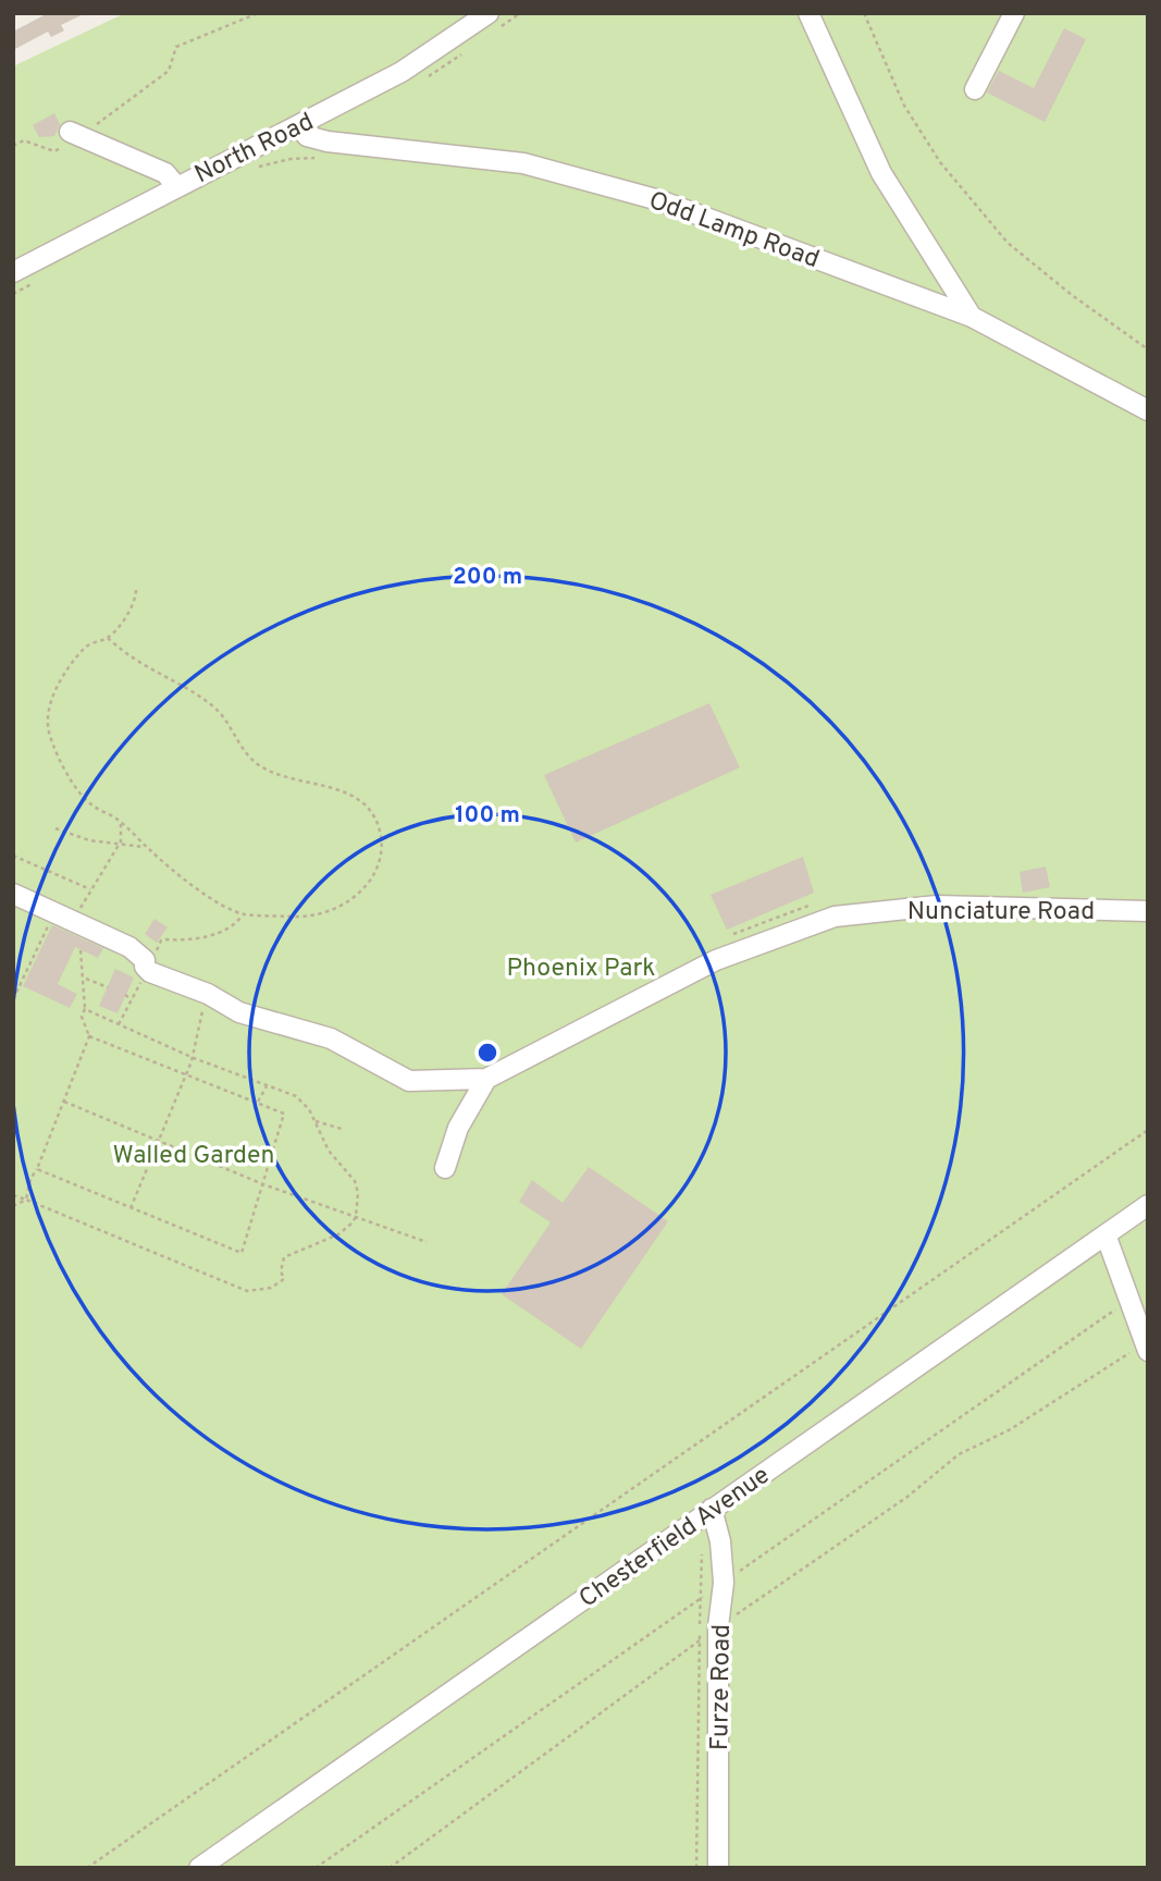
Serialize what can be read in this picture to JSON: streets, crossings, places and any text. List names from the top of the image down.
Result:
{
  "streets": {
    "street": [
      "North Road",
      "Odd Lamp Road",
      "Nunciature Road",
      "Chesterfield Avenue",
      "Furze Road"
    ]
  },
  "crossings": [
    ["North Road", "Odd Lamp Road"],
    ["Chesterfield Avenue", "Furze Road"]
  ],
  "parks": ["Phoenix Park", "Walled Garden"],
  "rings": ["200 m", "100 m"]
}
